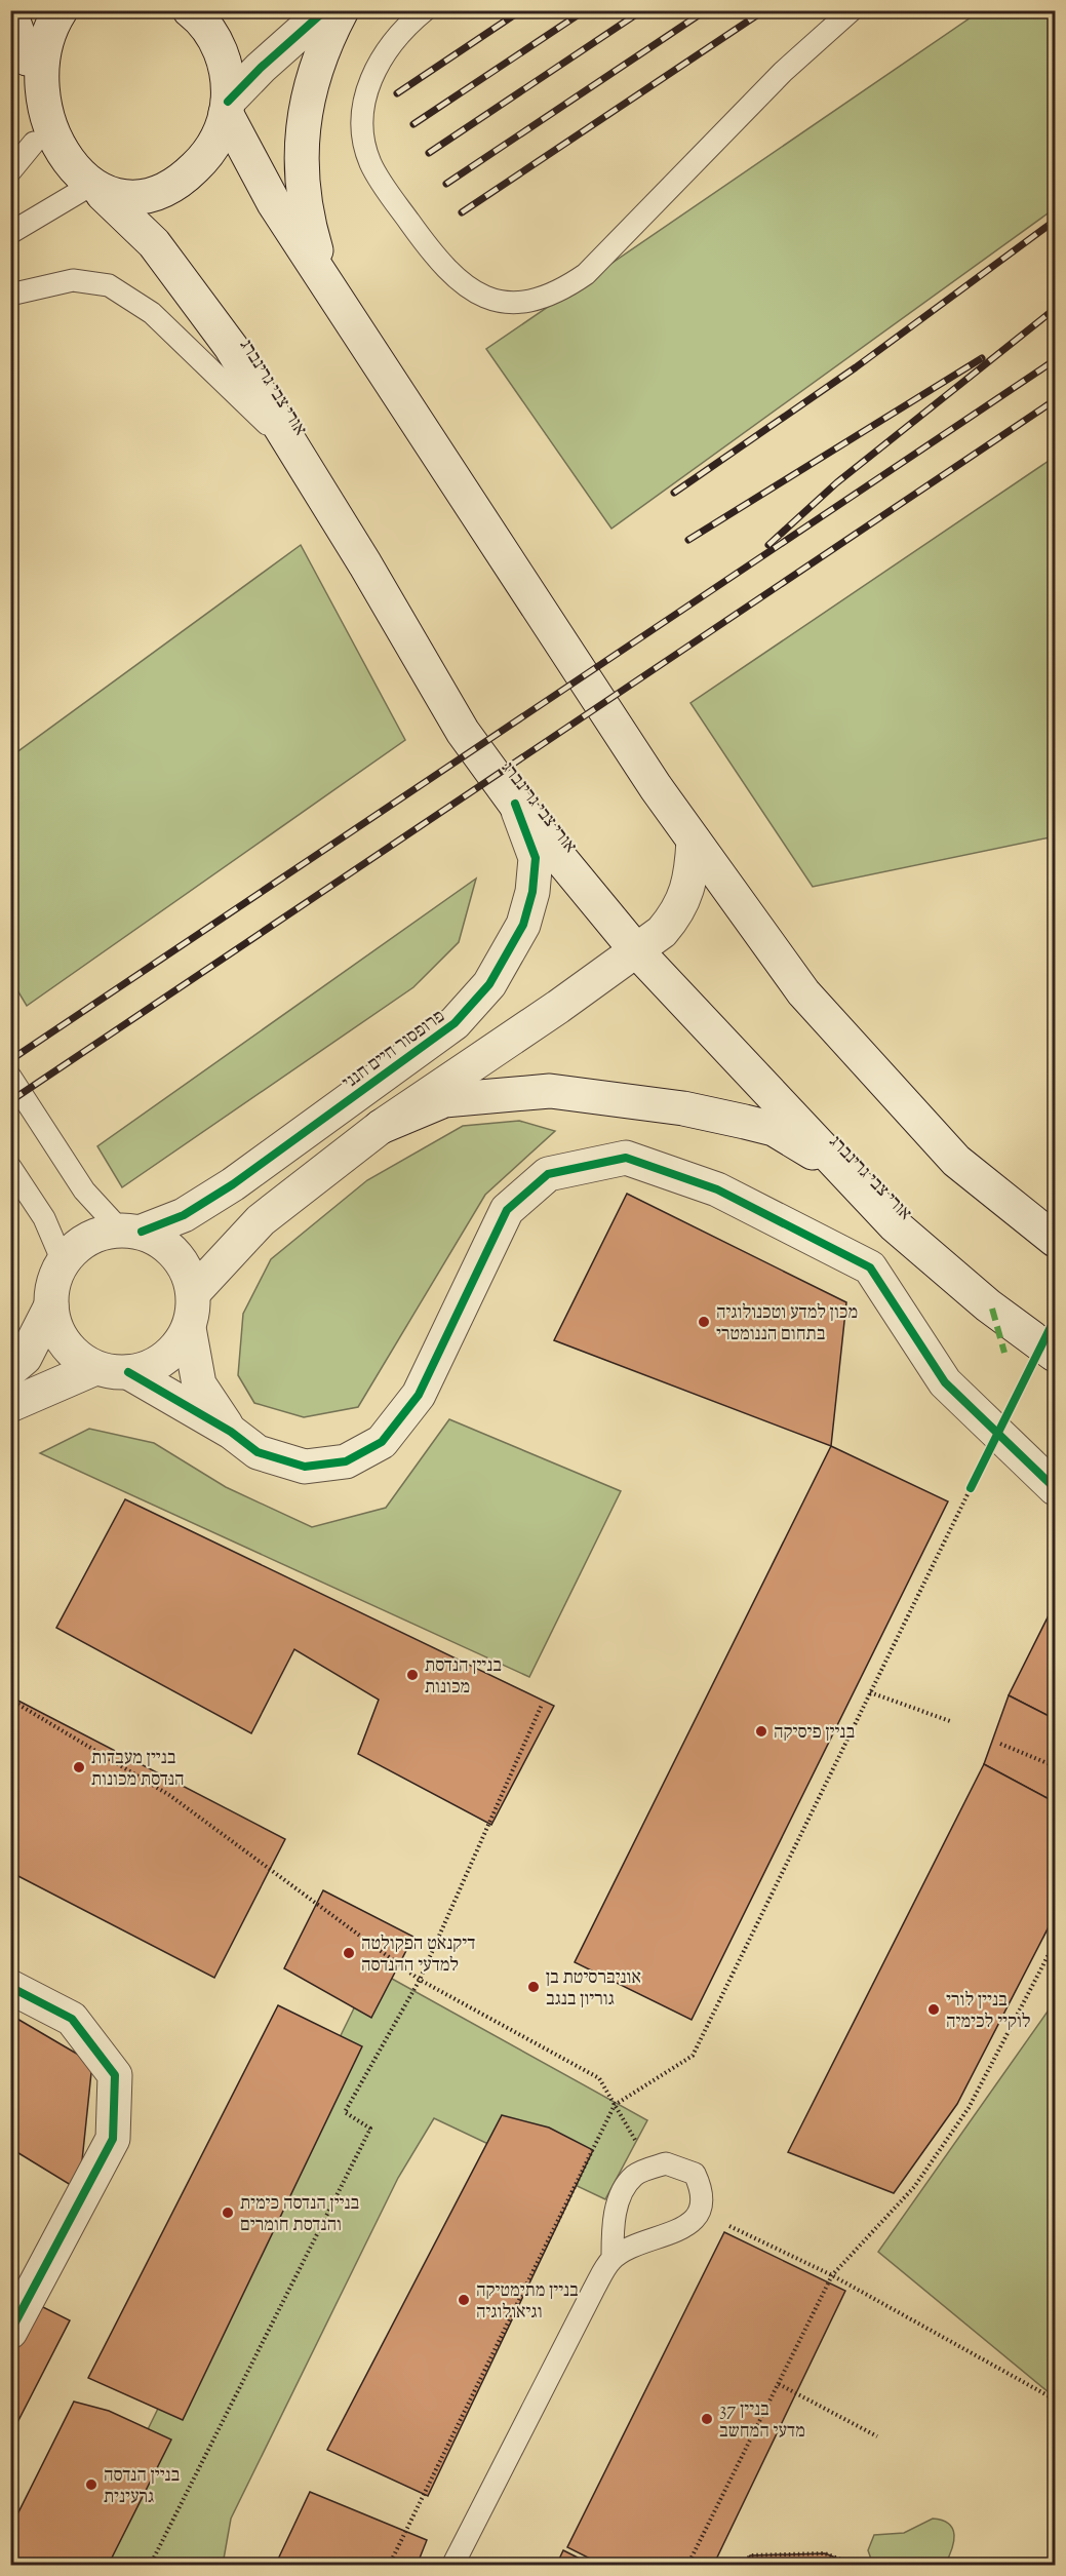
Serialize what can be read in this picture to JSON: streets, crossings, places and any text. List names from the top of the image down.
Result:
{
  "streets": {
    "main road": ["אורי צבי גרינברג", "פרופסור חיים חנני"]
  },
  "crossings": [
    ["אורי צבי גרינברג", "פרופסור חיים חנני"]
  ],
  "places": [
    "מכון למדע וטכנולוגיה בתחום הננומטרי",
    "בניין הנדסת מכונות",
    "בניין פיסיקה",
    "בניין מעבדות הנדסת מכונות",
    "דיקנאט הפקולטה למדעי ההנדסה",
    "אוניברסיטת בן גוריון בנגב",
    "בניין לורי לוקיי לכימיה",
    "בניין הנדסה כימית והנדסת חומרים",
    "בניין מתימטיקה וגיאולוגיה",
    "בניין 37 מדעי המחשב",
    "בניין הנדסה גרעינית"
  ]
}
